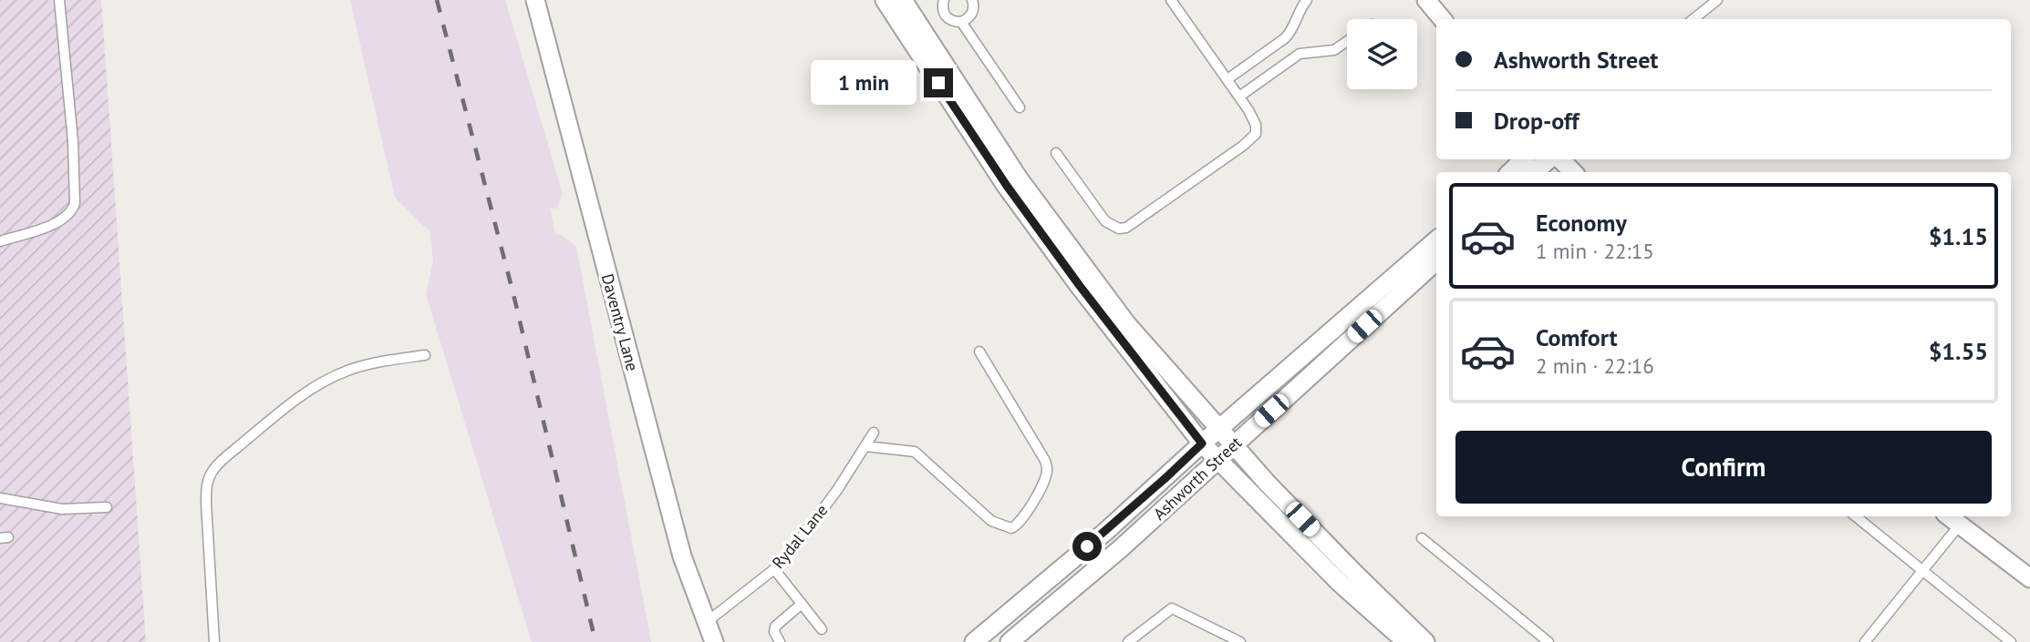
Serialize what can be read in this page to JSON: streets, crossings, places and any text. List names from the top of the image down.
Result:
{
  "streets": {
    "street": ["Daventry Lane", "Ashworth Street"],
    "lane": ["Rydal Lane"]
  },
  "crossings": [
    ["Daventry Lane", "Rydal Lane"]
  ],
  "page": {
    "banner": ["Ashworth Street", "Drop-off"],
    "bubble": "1 min",
    "list": [
      {
        "name": "Economy",
        "note": "1 min · 22:15",
        "value": "$1.15"
      },
      {
        "name": "Comfort",
        "note": "2 min · 22:16",
        "value": "$1.55"
      }
    ],
    "buttons": "Confirm"
  }
}
